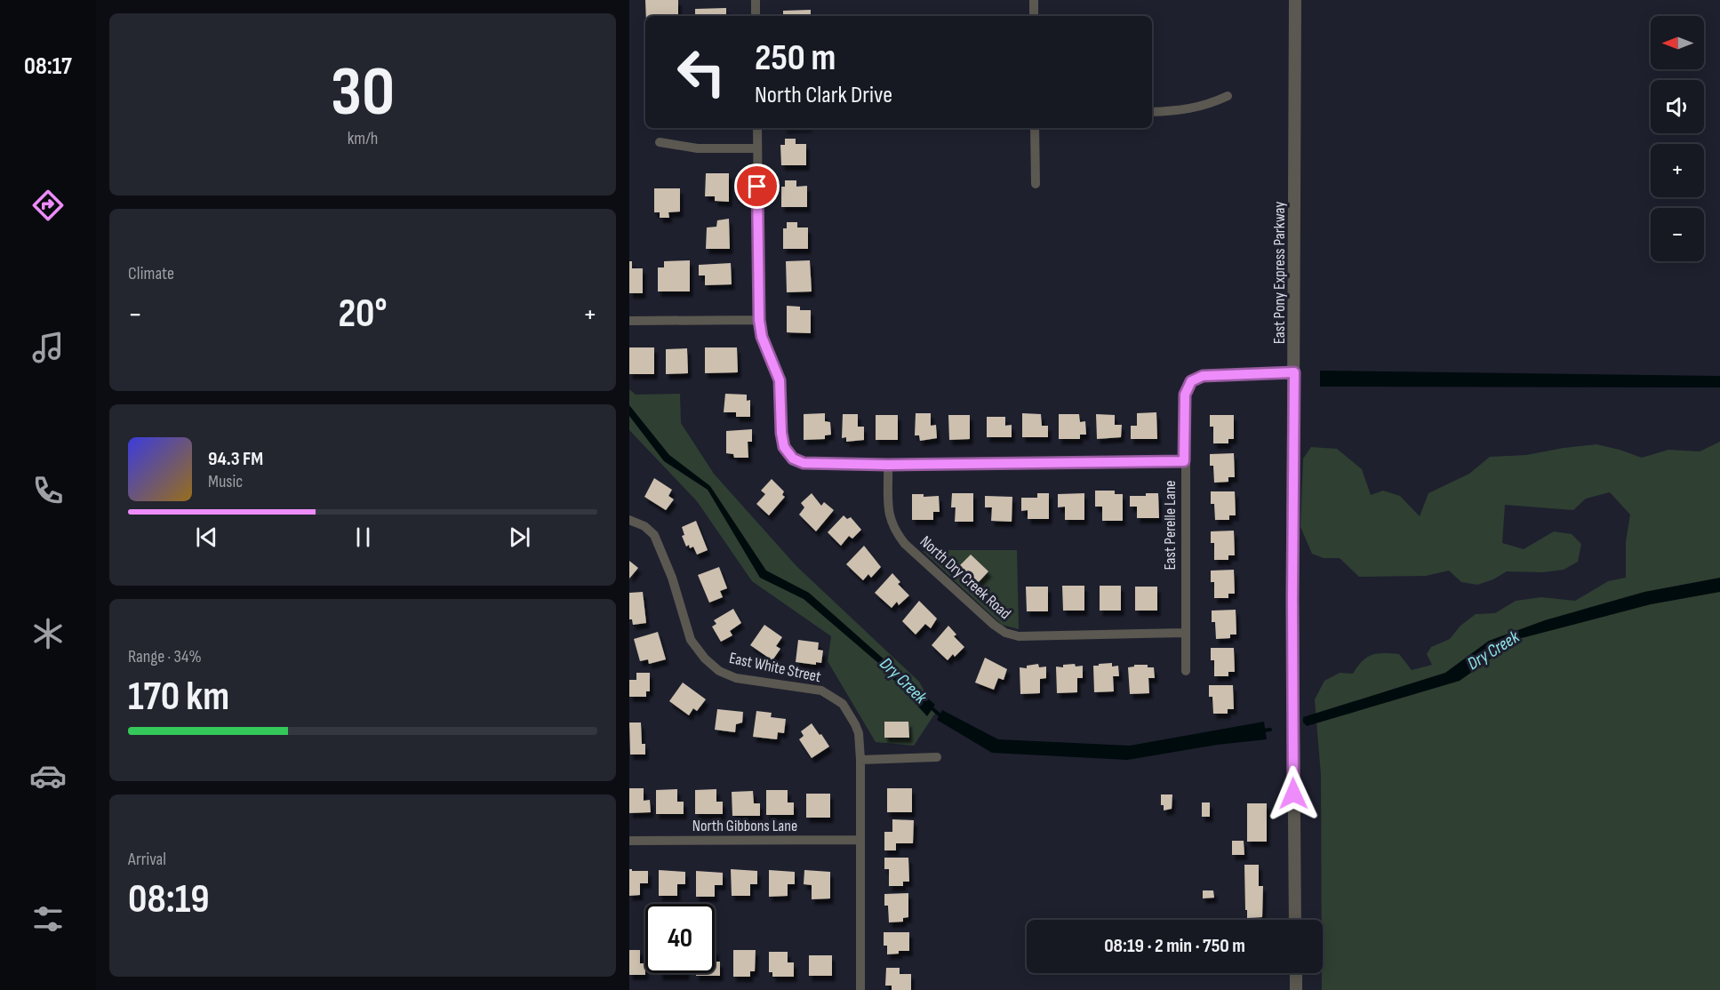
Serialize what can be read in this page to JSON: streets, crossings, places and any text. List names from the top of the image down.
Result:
{
  "streets": {
    "street": [
      "East Pony Express Parkway",
      "East Perelle Lane",
      "North Dry Creek Road",
      "East White Street",
      "North Gibbons Lane"
    ]
  },
  "crossings": [
    ["East Pony Express Parkway", "East Perelle Lane"],
    ["East Perelle Lane", "North Dry Creek Road"],
    ["East White Street", "North Gibbons Lane"]
  ],
  "water": ["Dry Creek"],
  "north": "left",
  "page": {
    "tabs": "08:17",
    "tile": [
      ["30", "km/h"],
      "Climate",
      ["Range · 34%", "170 km"],
      ["Arrival", "08:19"]
    ],
    "map_buttons": ["+", "−"],
    "turn": ["250 m", "North Clark Drive"],
    "heat": ["−", "20°", "+"],
    "song": ["94.3 FM", "Music"],
    "limit": "40",
    "trip": "08:19 · 2 min · 750 m"
  }
}
